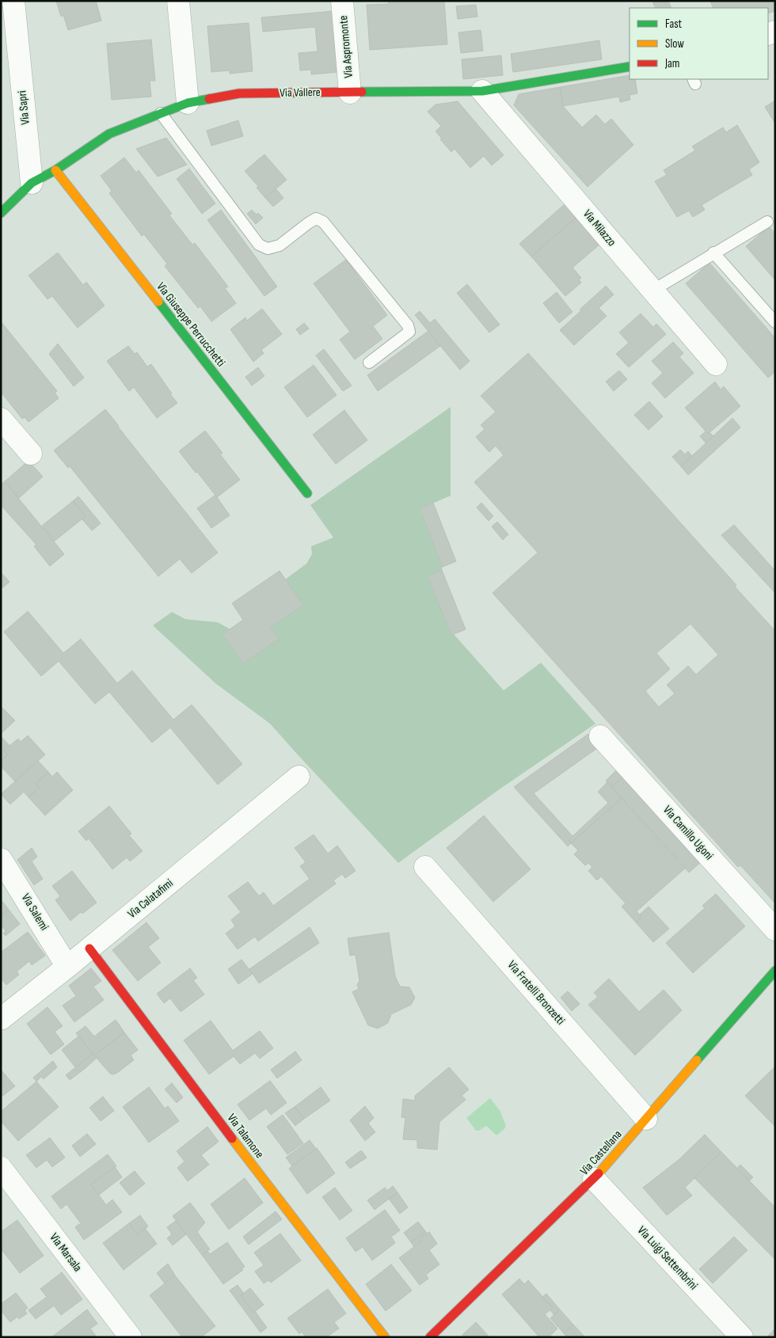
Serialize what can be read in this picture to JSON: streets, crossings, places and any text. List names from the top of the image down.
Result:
{
  "streets": {
    "street": [
      "Via Aspromonte",
      "Via Vallere",
      "Via Sapri",
      "Via Milazzo",
      "Via Giuseppe Perrucchetti",
      "Via Camillo Ugoni",
      "Via Calatafimi",
      "Via Salemi",
      "Via Fratelli Bronzetti",
      "Via Talamone",
      "Via Castellana",
      "Via Marsala",
      "Via Luigi Settembrini"
    ]
  },
  "crossings": [
    ["Via Aspromonte", "Via Vallere"],
    ["Via Vallere", "Via Sapri"],
    ["Via Vallere", "Via Milazzo"],
    ["Via Vallere", "Via Giuseppe Perrucchetti"],
    ["Via Calatafimi", "Via Salemi"],
    ["Via Calatafimi", "Via Talamone"],
    ["Via Fratelli Bronzetti", "Via Castellana"],
    ["Via Castellana", "Via Luigi Settembrini"]
  ],
  "legend": ["Fast", "Slow", "Jam"]
}
